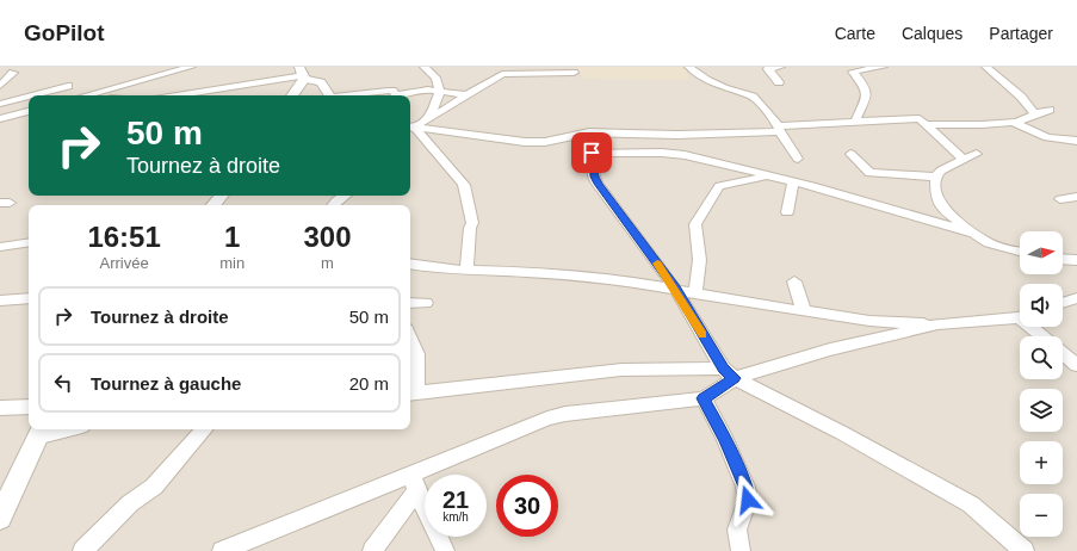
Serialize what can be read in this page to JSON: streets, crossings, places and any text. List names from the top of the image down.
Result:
{
  "north": "right",
  "page": {
    "header": "GoPilot",
    "nav": ["Carte", "Calques", "Partager"],
    "turn": ["50 m", "Tournez à droite"],
    "eta": [
      "16:51",
      "Arrivée",
      "1",
      "min",
      "300",
      "m"
    ],
    "map_buttons": ["+", "−"],
    "list": [
      {
        "name": "Tournez à droite",
        "value": "50 m"
      },
      {
        "name": "Tournez à gauche",
        "value": "20 m"
      }
    ],
    "speed": "21 km/h",
    "limit": "30"
  }
}
